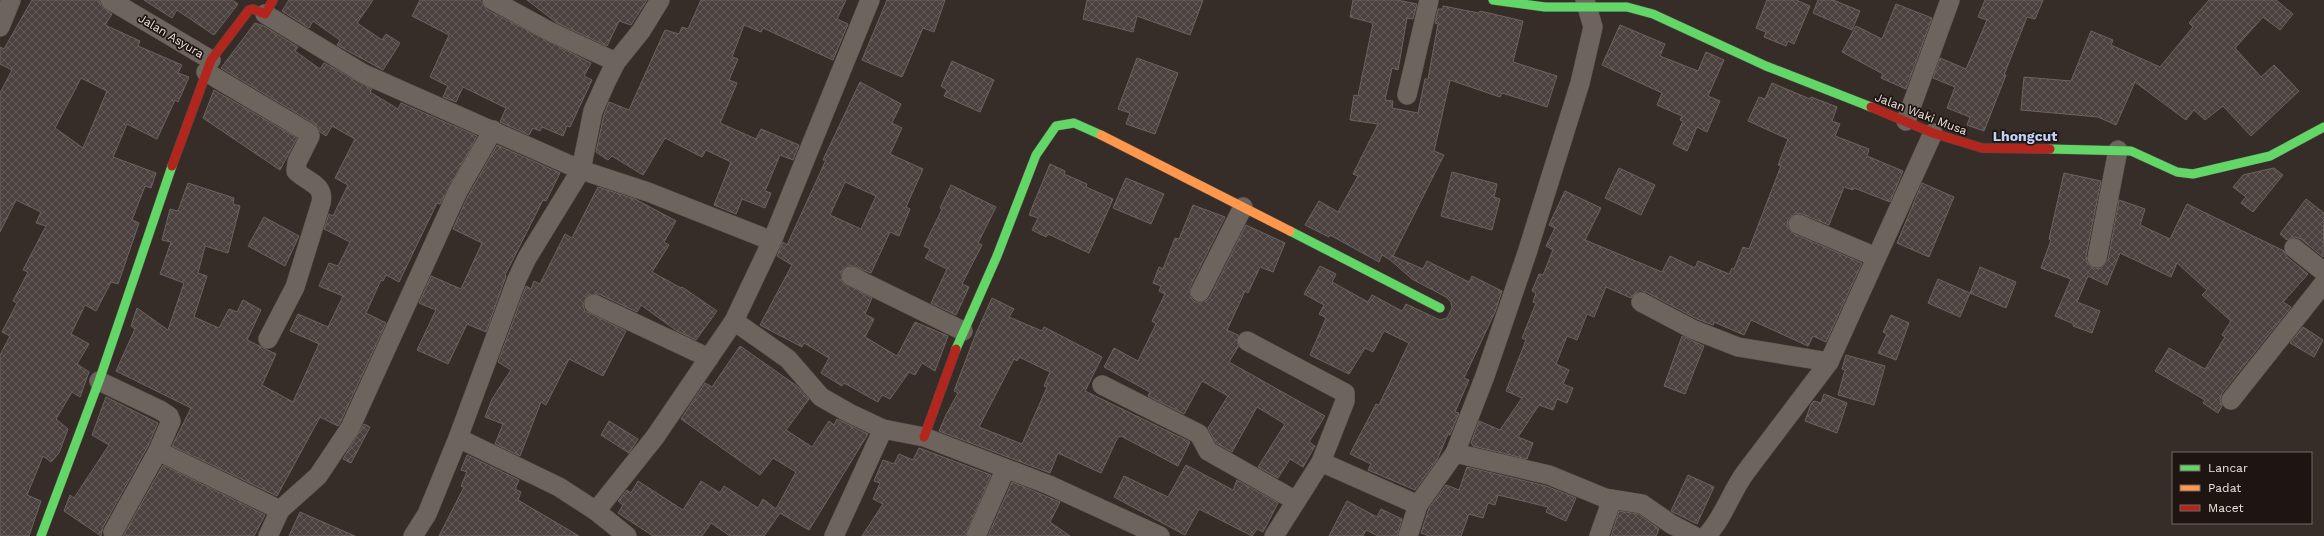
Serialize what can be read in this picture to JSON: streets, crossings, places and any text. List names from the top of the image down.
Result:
{
  "streets": {
    "street": ["Jalan Asyura", "Jalan Waki Musa"]
  },
  "districts": ["Lhongcut"],
  "legend": ["Lancar", "Padat", "Macet"]
}
